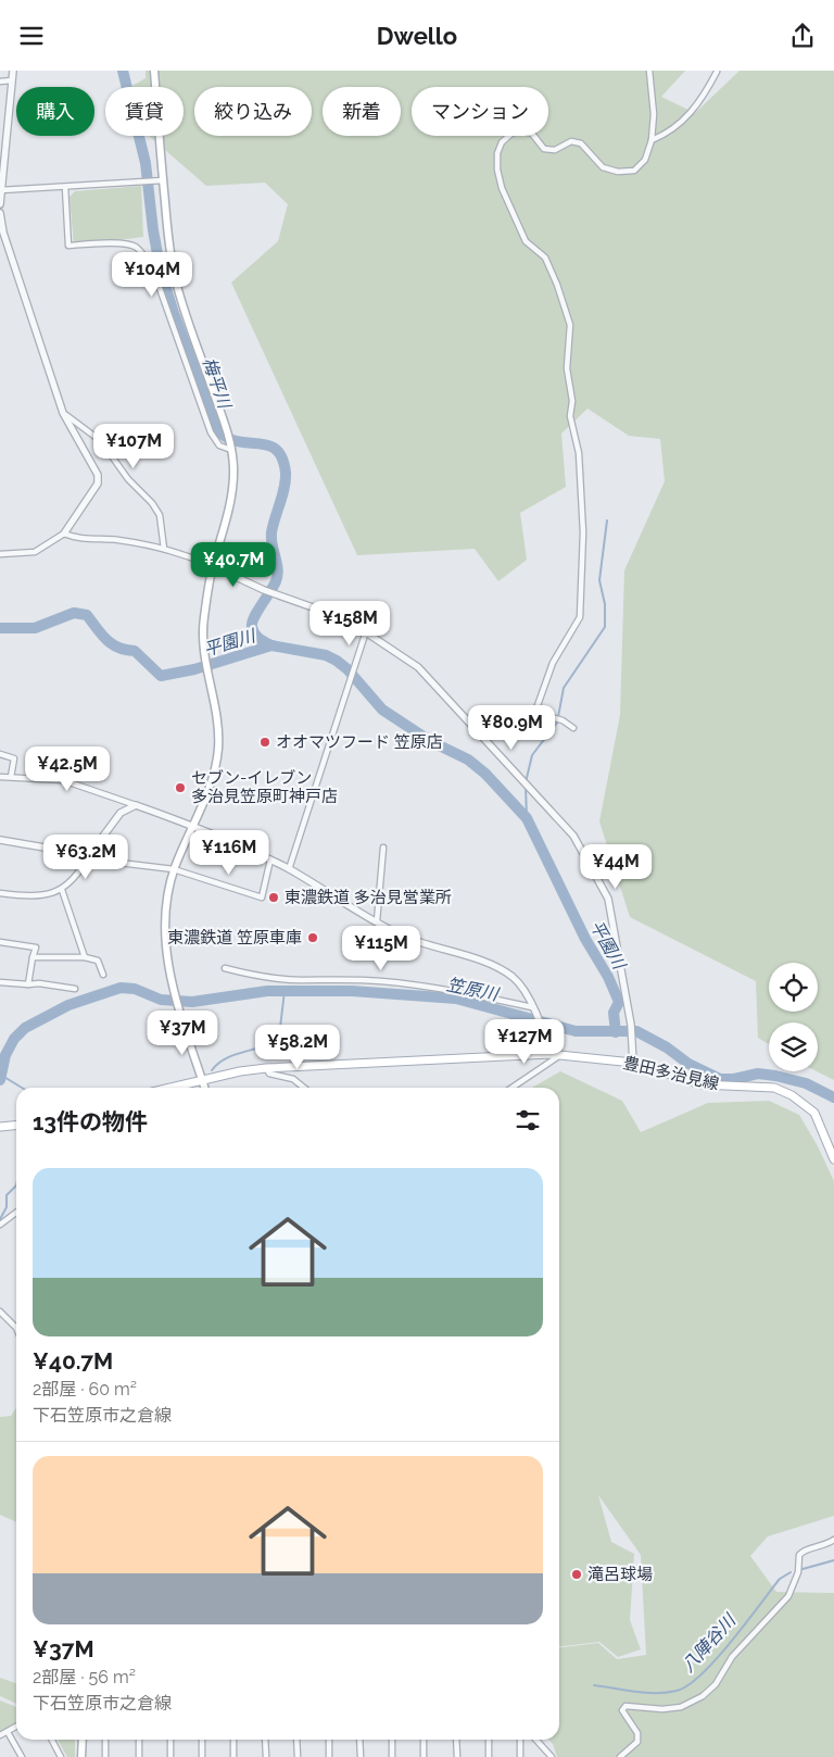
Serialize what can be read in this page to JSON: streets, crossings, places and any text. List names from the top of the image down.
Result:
{
  "streets": {
    "main road": ["豊田多治見線"]
  },
  "water": [
    "梅平川",
    "平園川",
    "笠原川",
    "八陣谷川"
  ],
  "places": [
    "オオマツフード 笠原店",
    "セブン-イレブン 多治見笠原町神戸店",
    "東濃鉄道 多治見営業所",
    "東濃鉄道 笠原車庫",
    "滝呂球場"
  ],
  "page": {
    "header": "Dwello",
    "chip": [
      "購入",
      "賃貸",
      "絞り込み",
      "新着",
      "マンション"
    ],
    "price": [
      "¥104M",
      "¥107M",
      "¥40.7M",
      "¥158M",
      "¥80.9M",
      "¥42.5M",
      "¥116M",
      "¥63.2M",
      "¥44M",
      "¥115M",
      "¥37M",
      "¥127M",
      "¥58.2M"
    ],
    "heading": "13件の物件",
    "list": [
      {
        "name": "¥40.7M",
        "note": "2部屋 · 60 m² · 下石笠原市之倉線"
      },
      {
        "name": "¥37M",
        "note": "2部屋 · 56 m² · 下石笠原市之倉線"
      }
    ]
  }
}
